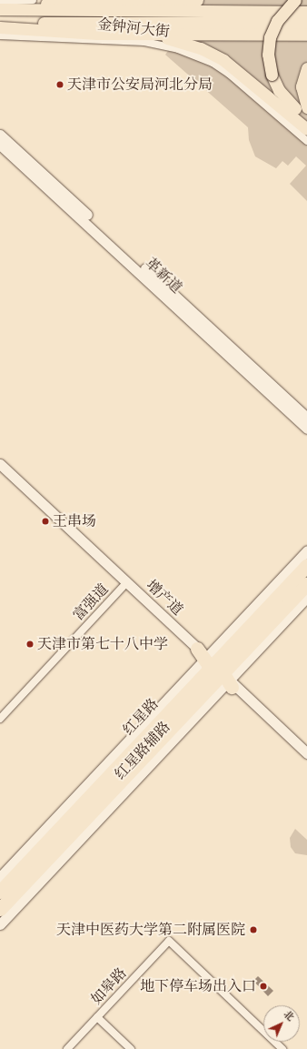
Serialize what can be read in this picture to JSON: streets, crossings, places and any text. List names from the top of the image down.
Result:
{
  "streets": {
    "highway": ["红星路"],
    "main road": ["金钟河大街"],
    "street": [
      "革新道",
      "增产道",
      "富强道",
      "红星路辅路",
      "如皋路"
    ]
  },
  "crossings": [
    ["增产道", "富强道"],
    ["增产道", "红星路"],
    ["增产道", "红星路辅路"],
    ["红星路", "红星路辅路"]
  ],
  "places": [
    "天津市公安局河北分局",
    "王串场",
    "天津市第七十八中学",
    "天津中医药大学第二附属医院",
    "地下停车场出入口"
  ],
  "north": "top right"
}
